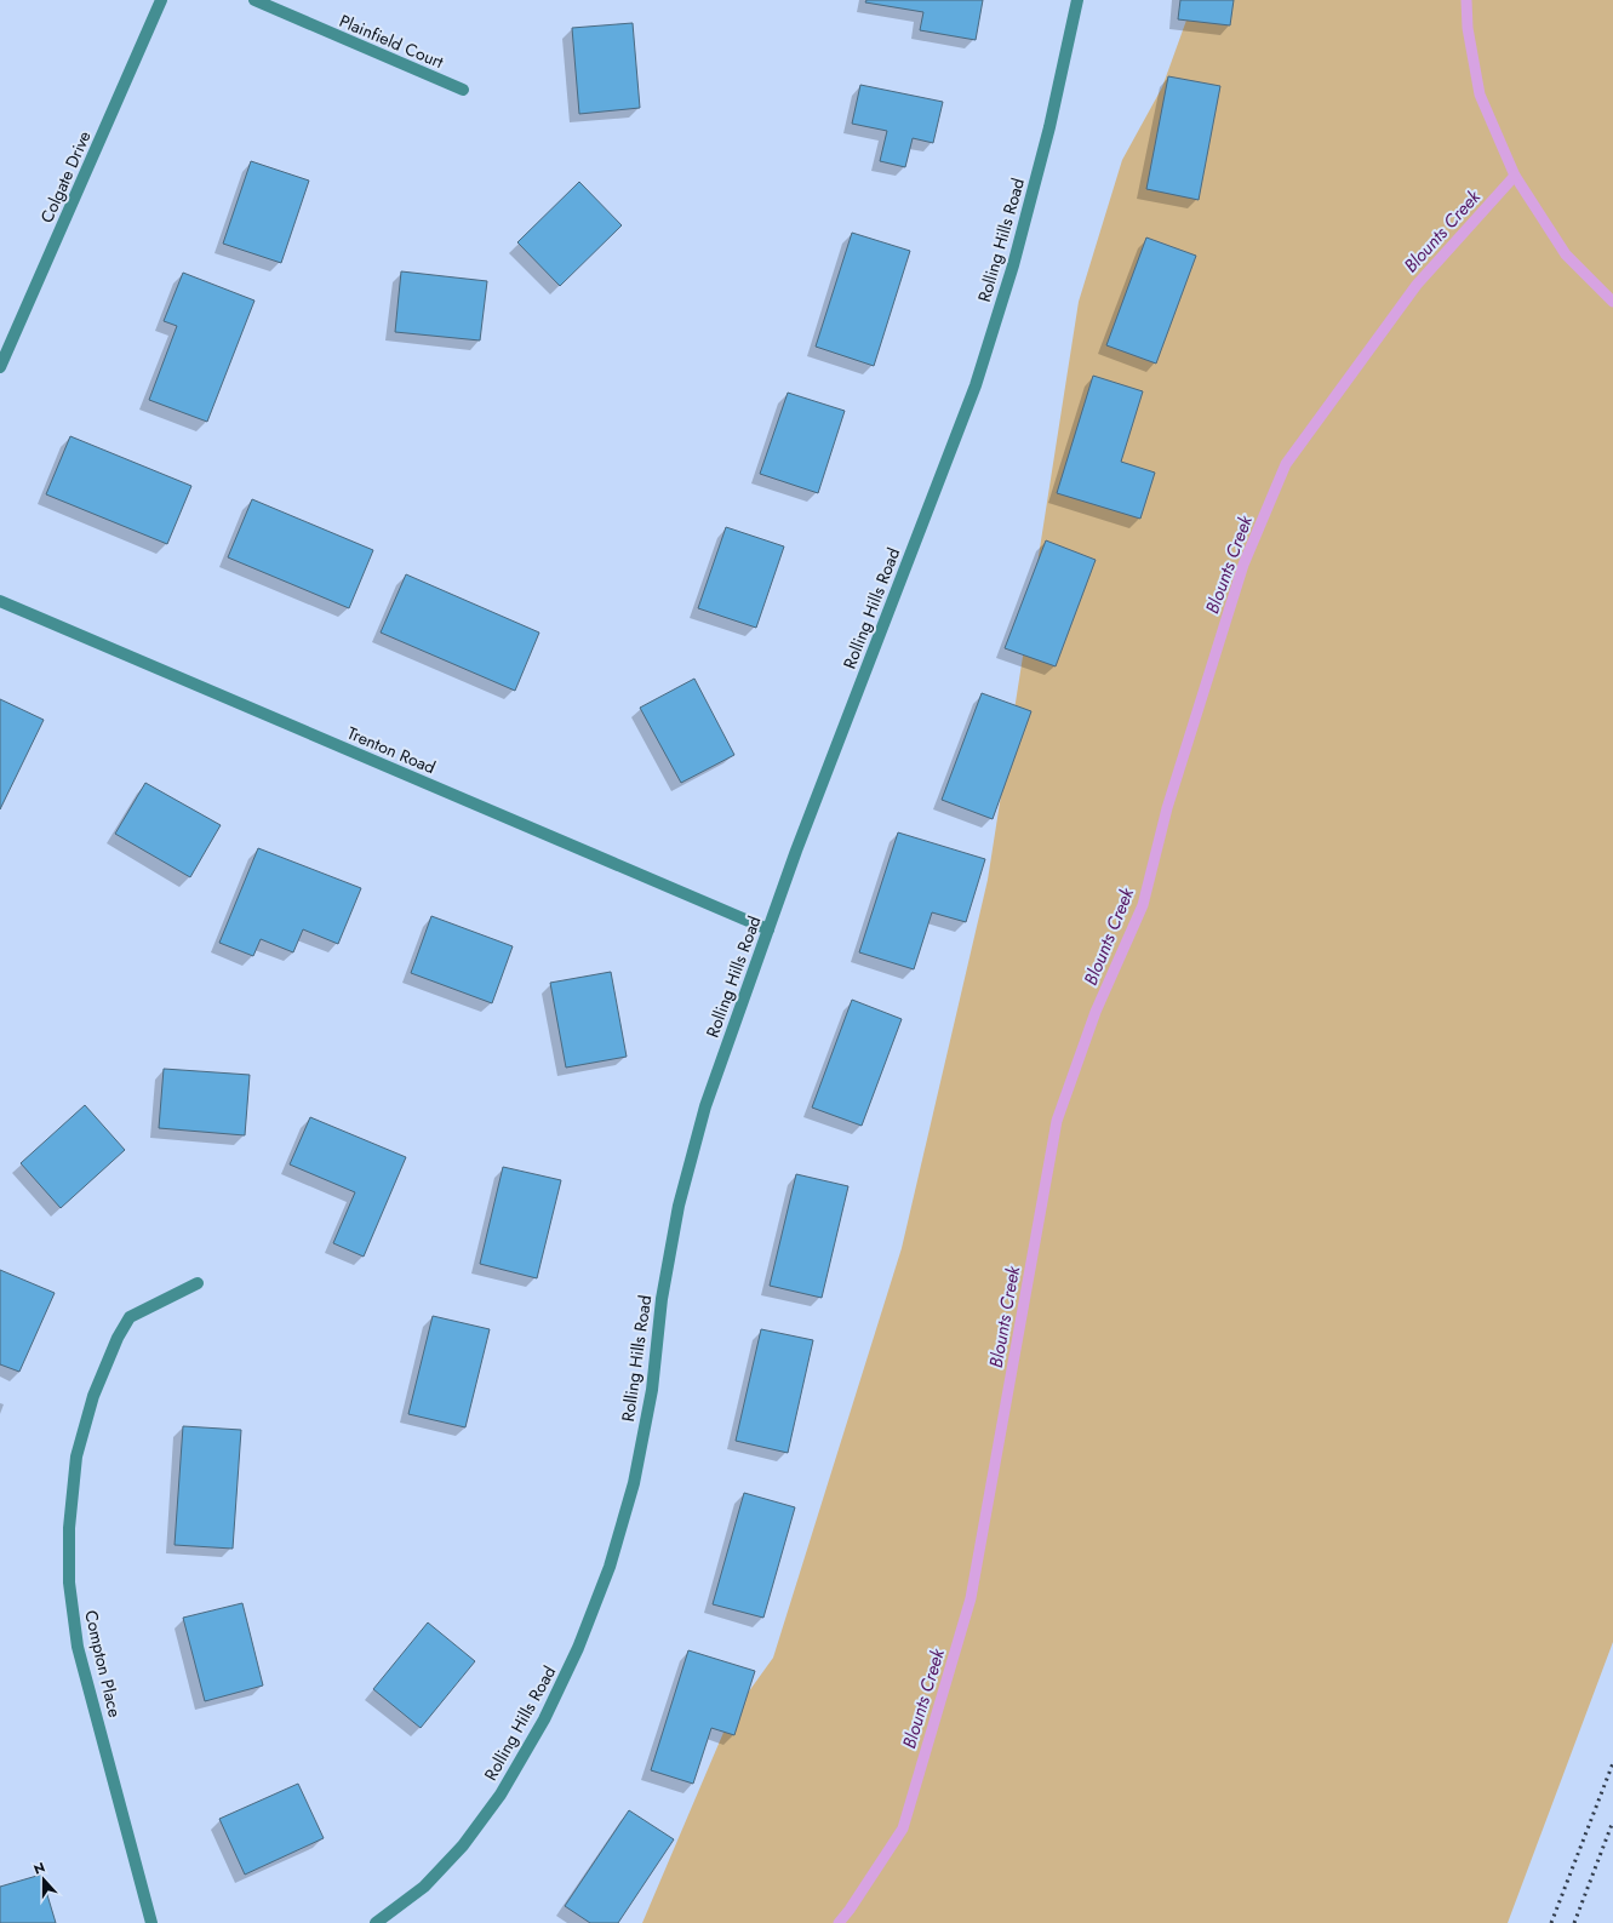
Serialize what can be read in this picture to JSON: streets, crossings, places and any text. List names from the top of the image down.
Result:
{
  "streets": {
    "street": [
      "Plainfield Court",
      "Colgate Drive",
      "Rolling Hills Road",
      "Trenton Road",
      "Compton Place"
    ]
  },
  "crossings": [
    ["Rolling Hills Road", "Trenton Road"]
  ],
  "water": ["Blounts Creek"],
  "north": "top"
}
